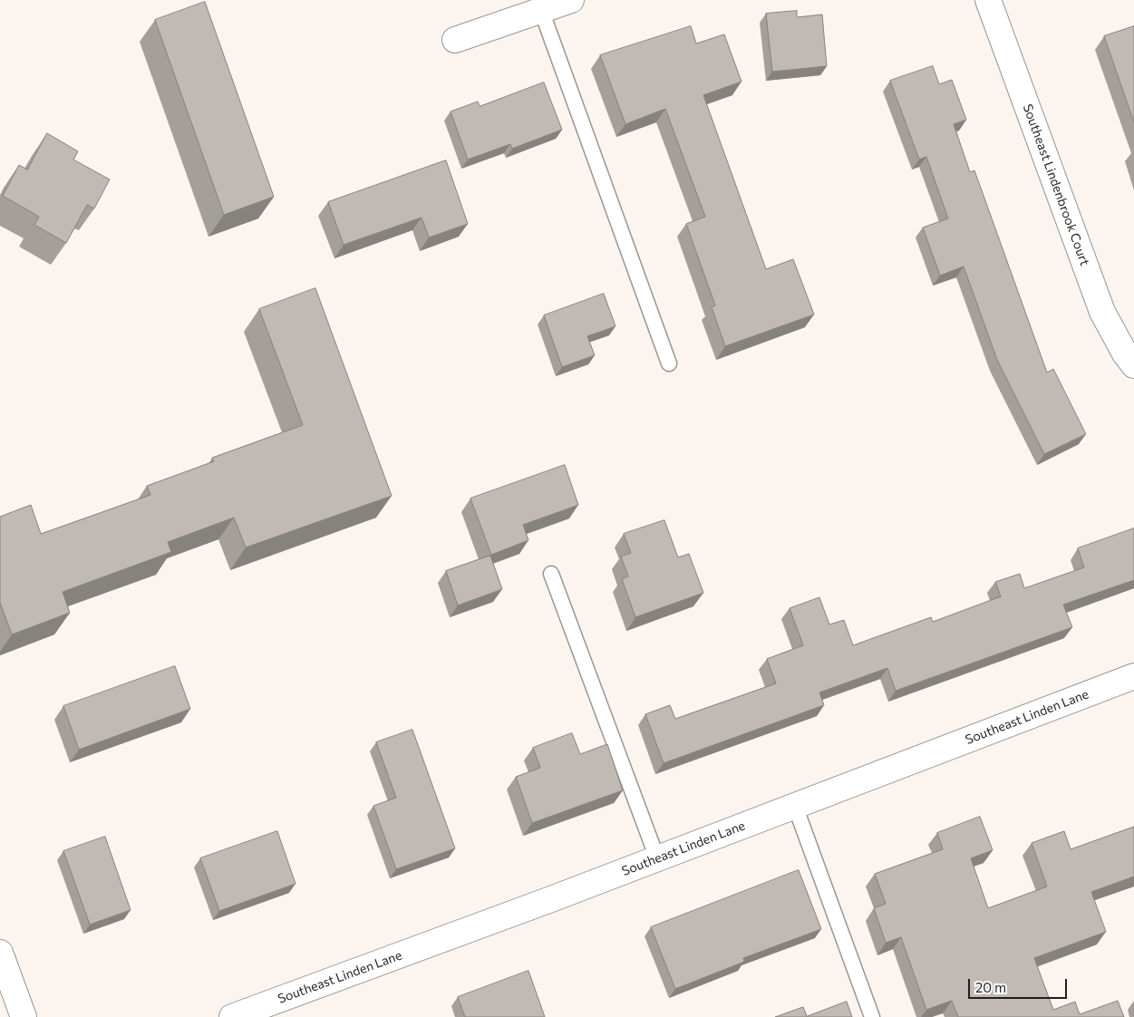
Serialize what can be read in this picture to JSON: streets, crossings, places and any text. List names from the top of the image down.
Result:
{
  "streets": {
    "street": ["Southeast Lindenbrook Court", "Southeast Linden Lane"]
  },
  "scale_bar": "20 m"
}
